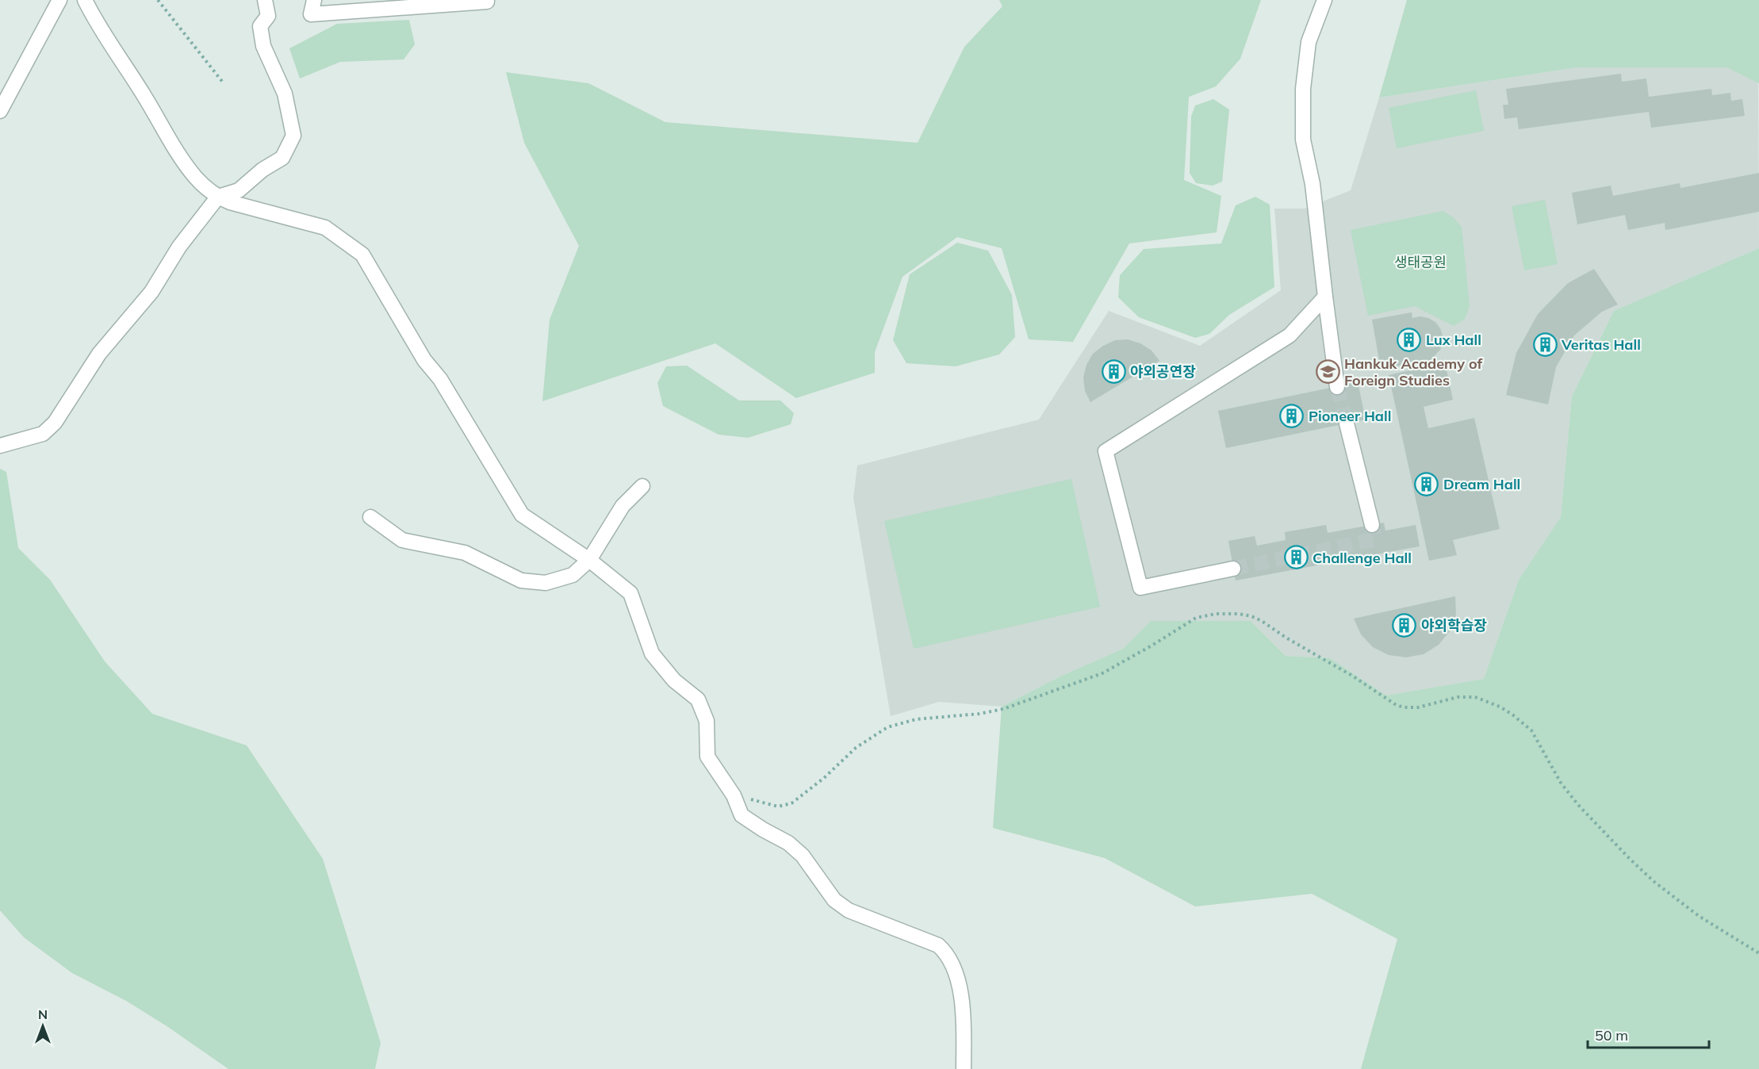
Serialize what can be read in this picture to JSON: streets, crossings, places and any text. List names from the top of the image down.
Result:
{
  "parks": ["생태공원"],
  "places": {
    "building": [
      "Lux Hall",
      "Veritas Hall",
      "야외공연장",
      "Pioneer Hall",
      "Dream Hall",
      "Challenge Hall",
      "야외학습장"
    ],
    "school or university": ["Hankuk Academy of Foreign Studies"]
  },
  "scale_bar": "50 m",
  "north": "top"
}
